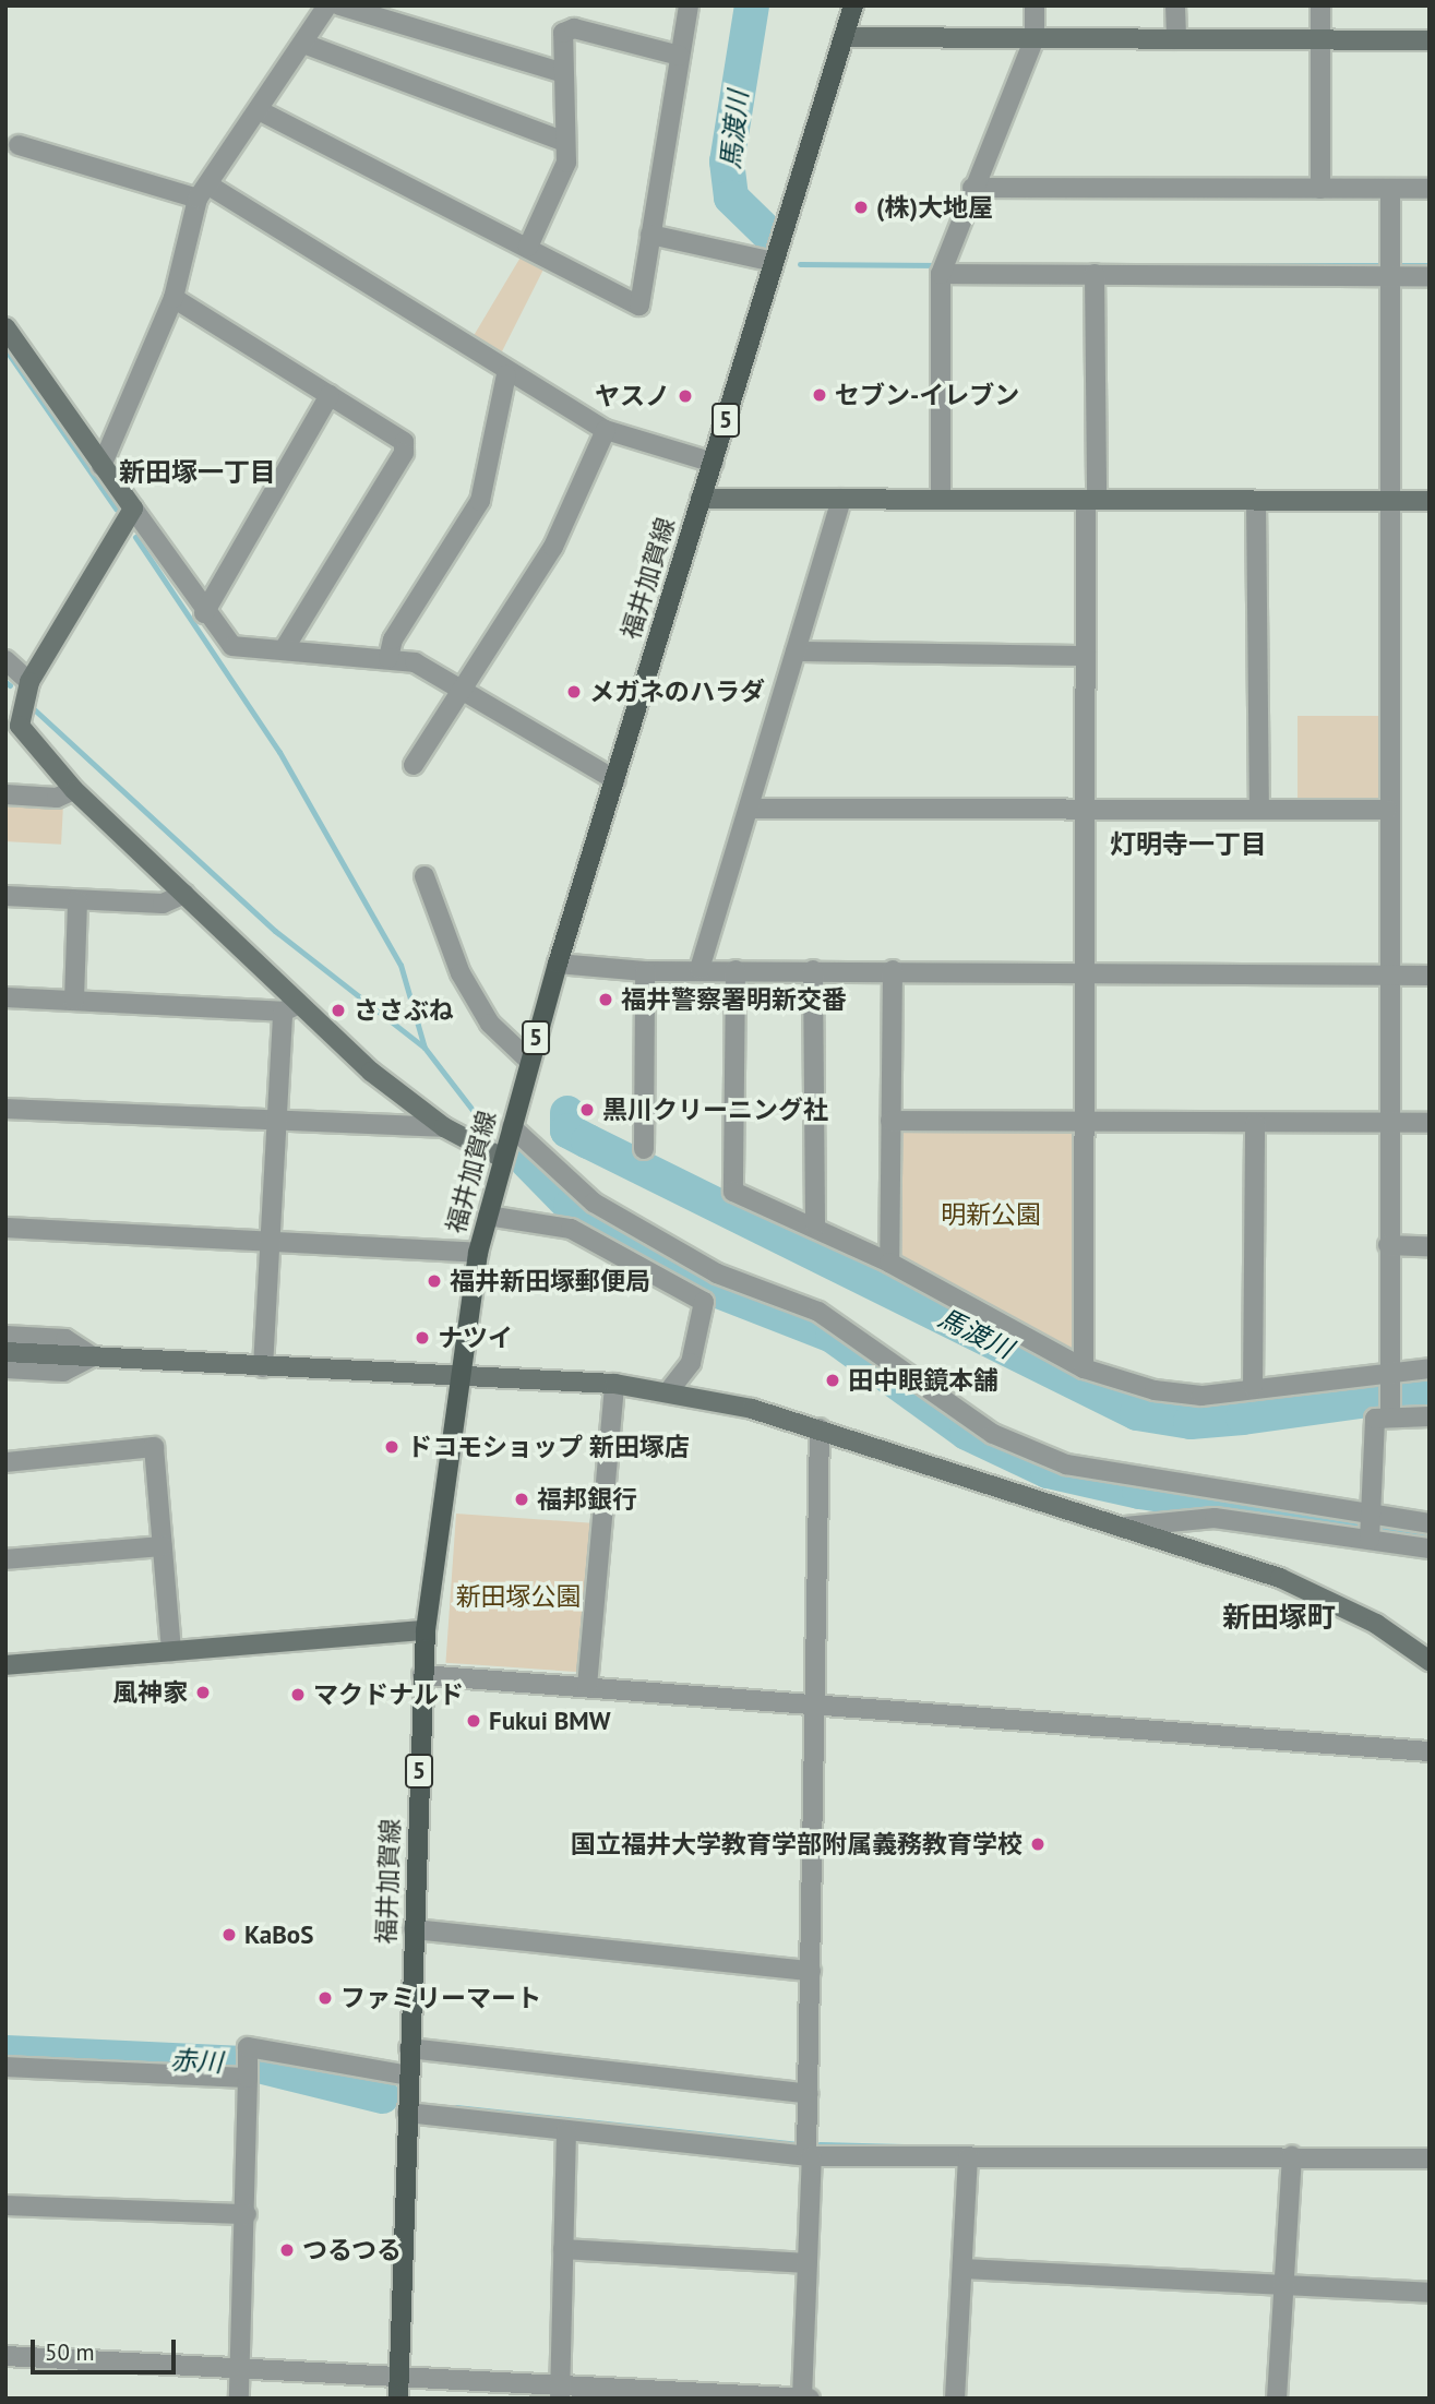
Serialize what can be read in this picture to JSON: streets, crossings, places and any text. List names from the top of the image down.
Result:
{
  "streets": {
    "main road": ["5", "福井加賀線"]
  },
  "districts": ["新田塚一丁目", "灯明寺一丁目", "新田塚町"],
  "water": ["馬渡川", "赤川"],
  "parks": ["明新公園", "新田塚公園"],
  "places": [
    "(株)大地屋",
    "セブン-イレブン",
    "ヤスノ",
    "メガネのハラダ",
    "福井警察署明新交番",
    "ささぶね",
    "黒川クリーニング社",
    "福井新田塚郵便局",
    "ナツイ",
    "田中眼鏡本舗",
    "ドコモショップ 新田塚店",
    "福邦銀行",
    "風神家",
    "マクドナルド",
    "Fukui BMW",
    "国立福井大学教育学部附属義務教育学校",
    "KaBoS",
    "ファミリーマート",
    "つるつる"
  ],
  "scale_bar": "50 m"
}
